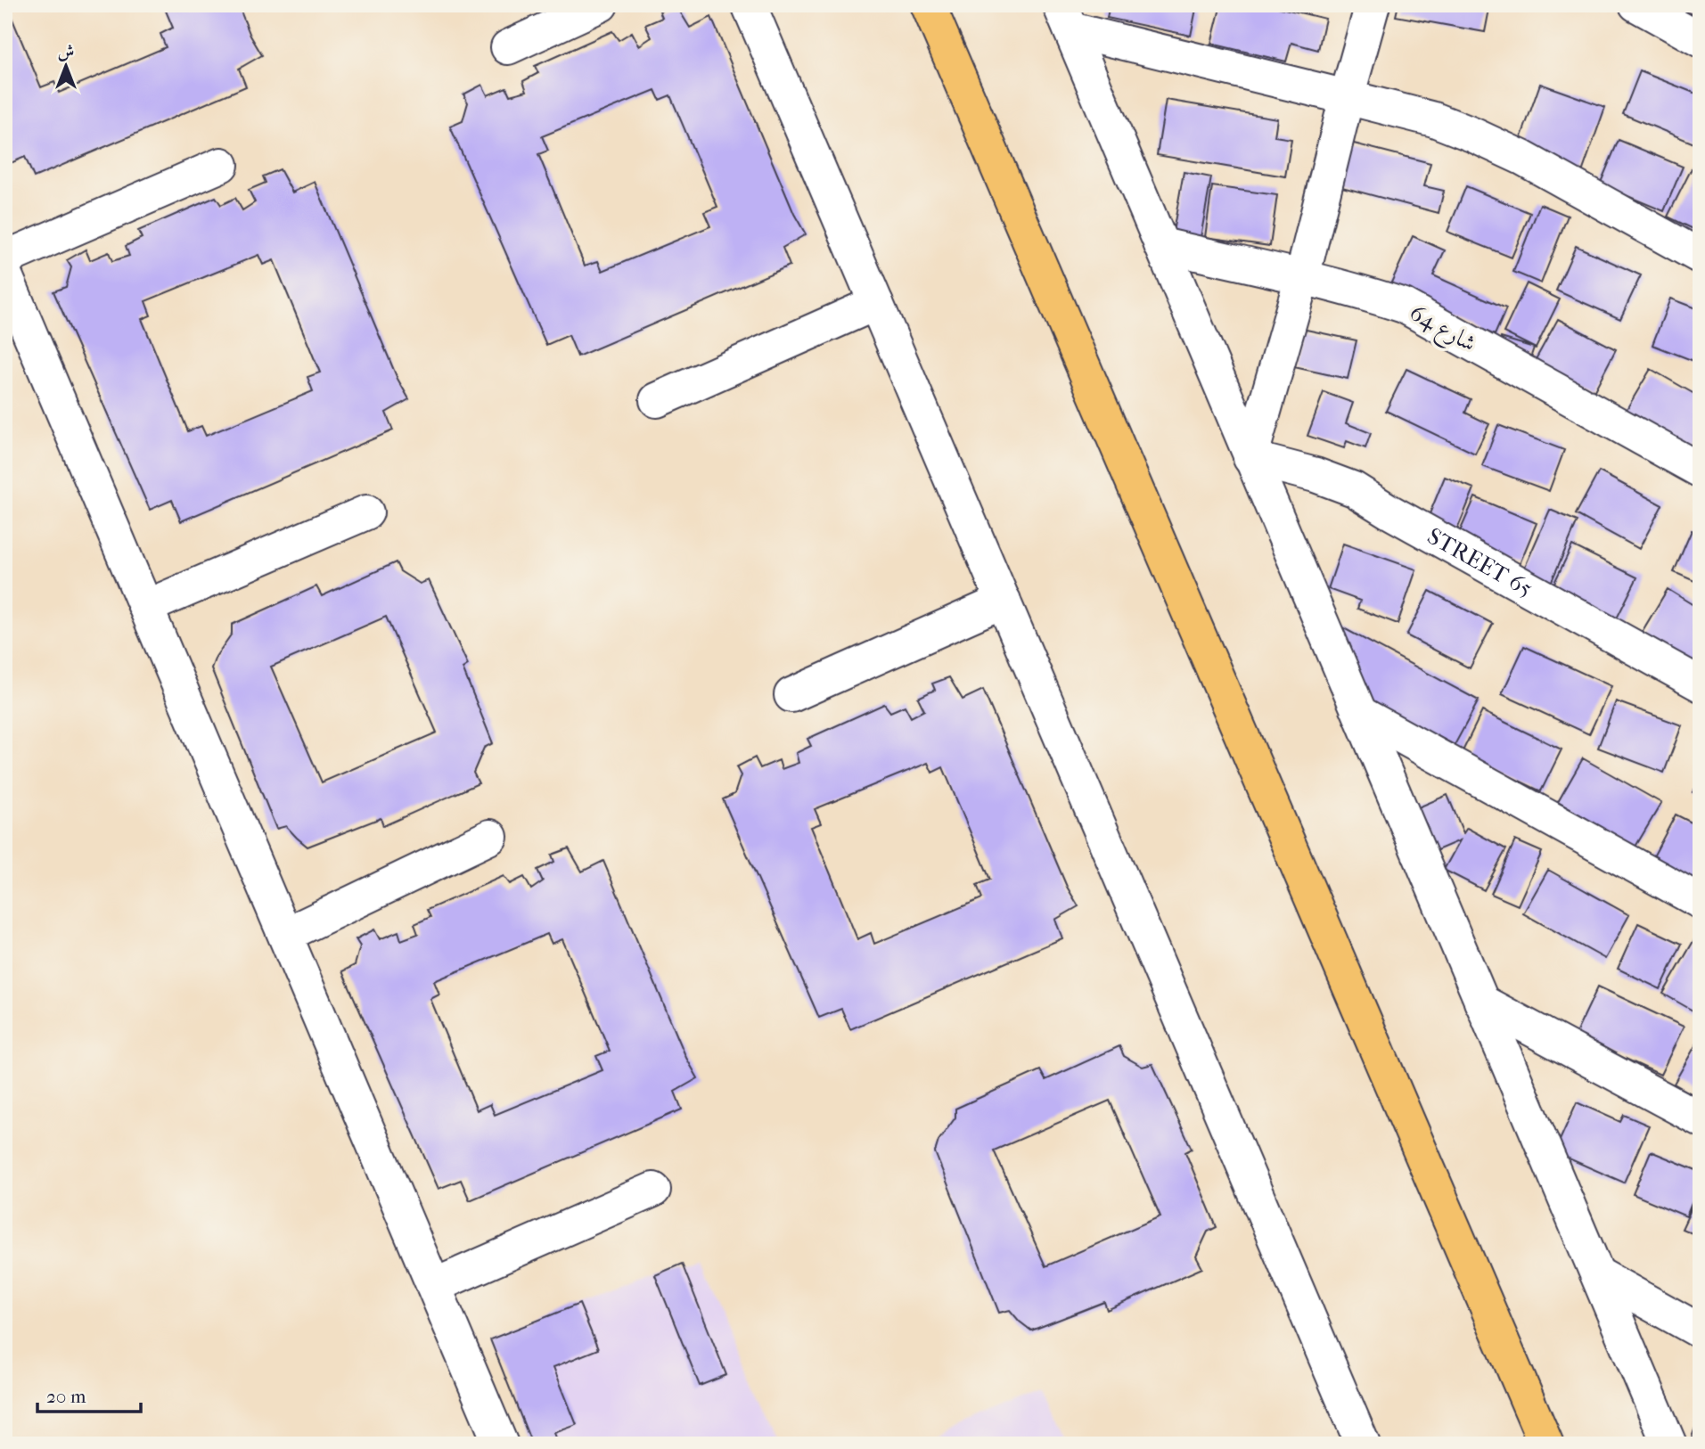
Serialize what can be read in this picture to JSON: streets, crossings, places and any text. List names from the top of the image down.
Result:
{
  "streets": {
    "street": ["شارع 64", "STREET 65"]
  },
  "scale_bar": "20 m",
  "north": "top"
}
